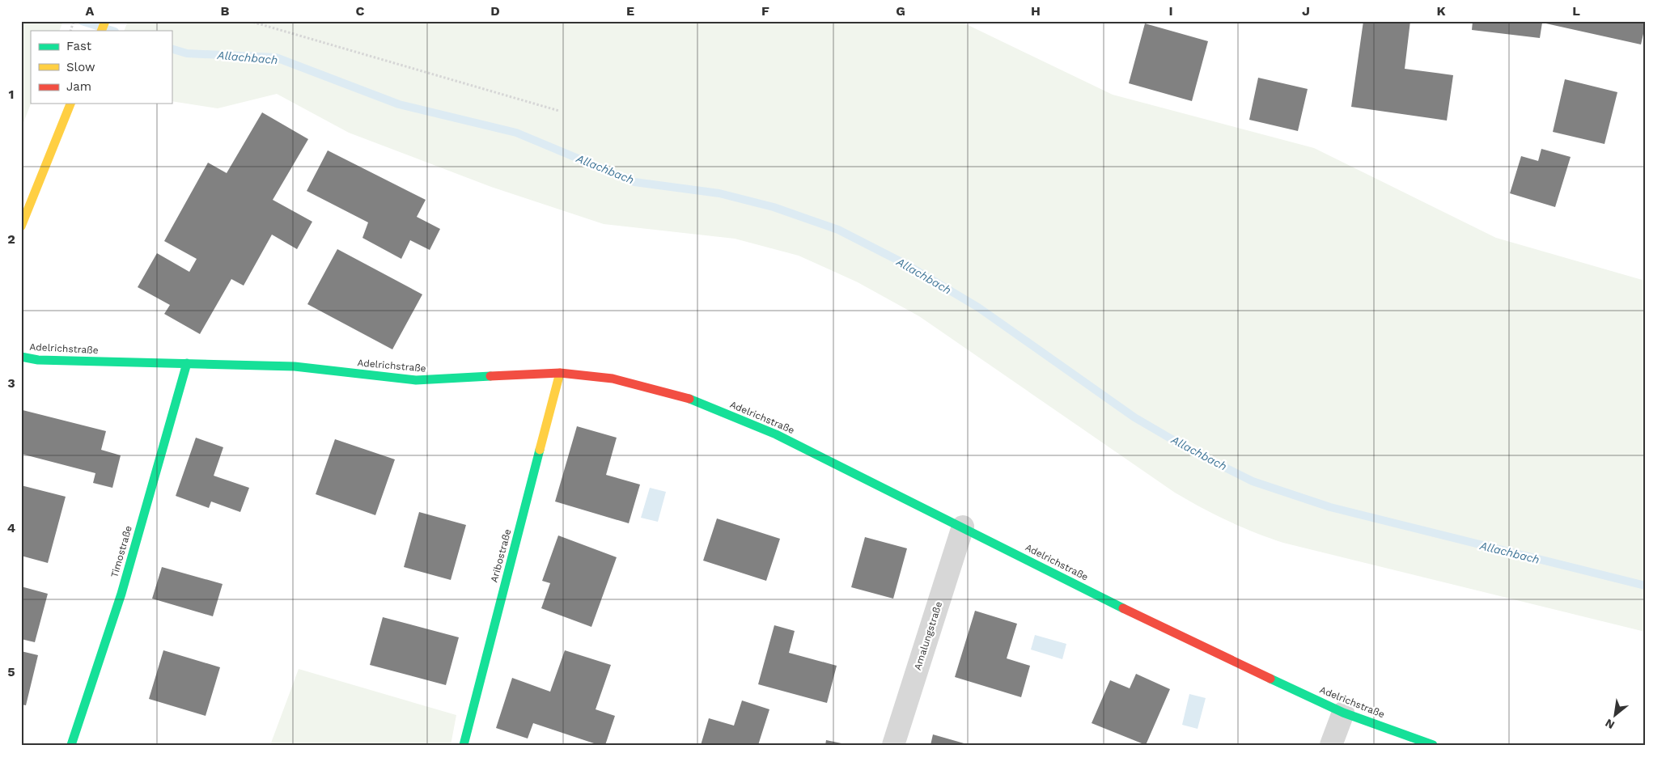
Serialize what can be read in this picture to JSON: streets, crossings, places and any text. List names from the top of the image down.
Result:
{
  "streets": {
    "street": [
      "Adelrichstraße",
      "Timostraße",
      "Aribostraße",
      "Amalungstraße"
    ]
  },
  "crossings": [
    ["Adelrichstraße", "Timostraße"],
    ["Adelrichstraße", "Aribostraße"],
    ["Adelrichstraße", "Amalungstraße"]
  ],
  "water": ["Allachbach"],
  "legend": ["Fast", "Slow", "Jam"],
  "north": "bottom left",
  "grid": {
    "columns": [
      "A",
      "B",
      "C",
      "D",
      "E",
      "F",
      "G",
      "H",
      "I",
      "J",
      "K",
      "L"
    ],
    "rows": [
      "1",
      "2",
      "3",
      "4",
      "5"
    ]
  }
}
